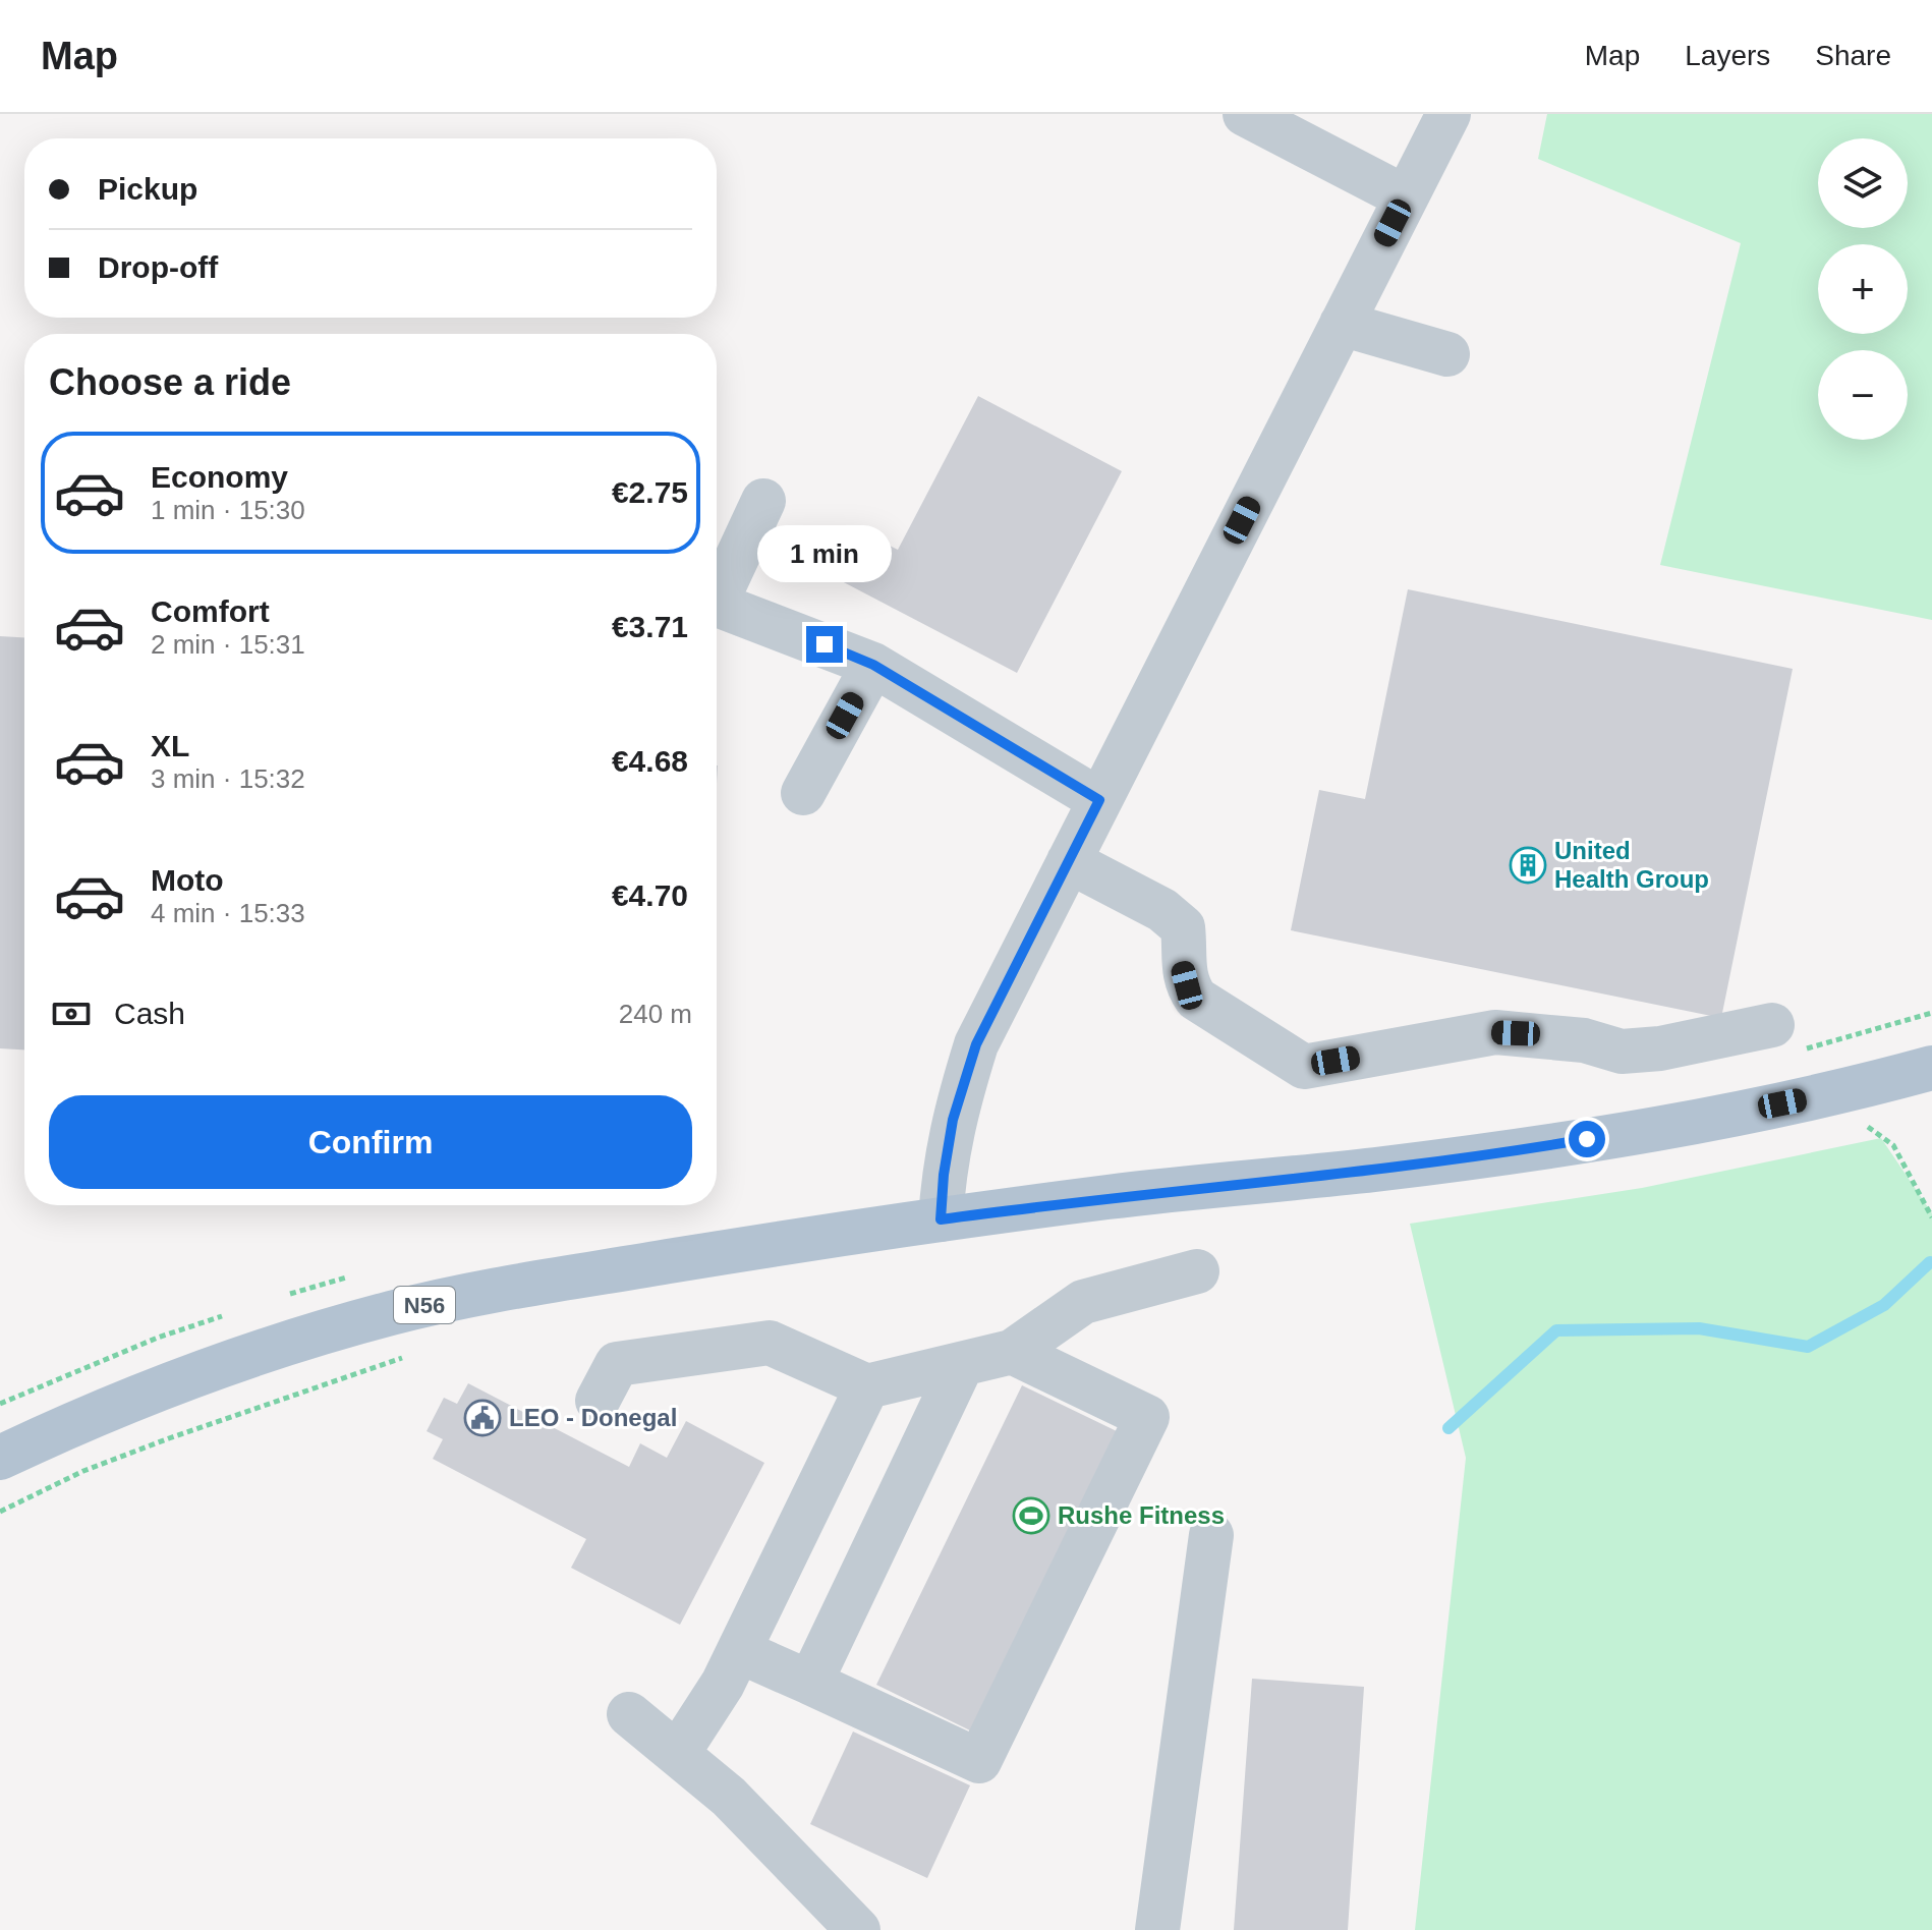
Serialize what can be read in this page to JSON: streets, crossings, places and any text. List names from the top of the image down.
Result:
{
  "streets": {
    "main road": ["N56"]
  },
  "places": {
    "building": ["United Health Group"],
    "public building": ["LEO - Donegal"],
    "sports": ["Rushe Fitness"]
  },
  "page": {
    "header": "Map",
    "nav": ["Map", "Layers", "Share"],
    "map_buttons": ["+", "−"],
    "banner": ["Pickup", "Drop-off"],
    "heading": "Choose a ride",
    "list": [
      {
        "name": "Economy",
        "note": "1 min · 15:30",
        "value": "€2.75"
      },
      {
        "name": "Comfort",
        "note": "2 min · 15:31",
        "value": "€3.71"
      },
      {
        "name": "XL",
        "note": "3 min · 15:32",
        "value": "€4.68"
      },
      {
        "name": "Moto",
        "note": "4 min · 15:33",
        "value": "€4.70"
      }
    ],
    "bubble": "1 min",
    "pay": ["Cash", "240 m"],
    "buttons": "Confirm"
  }
}
